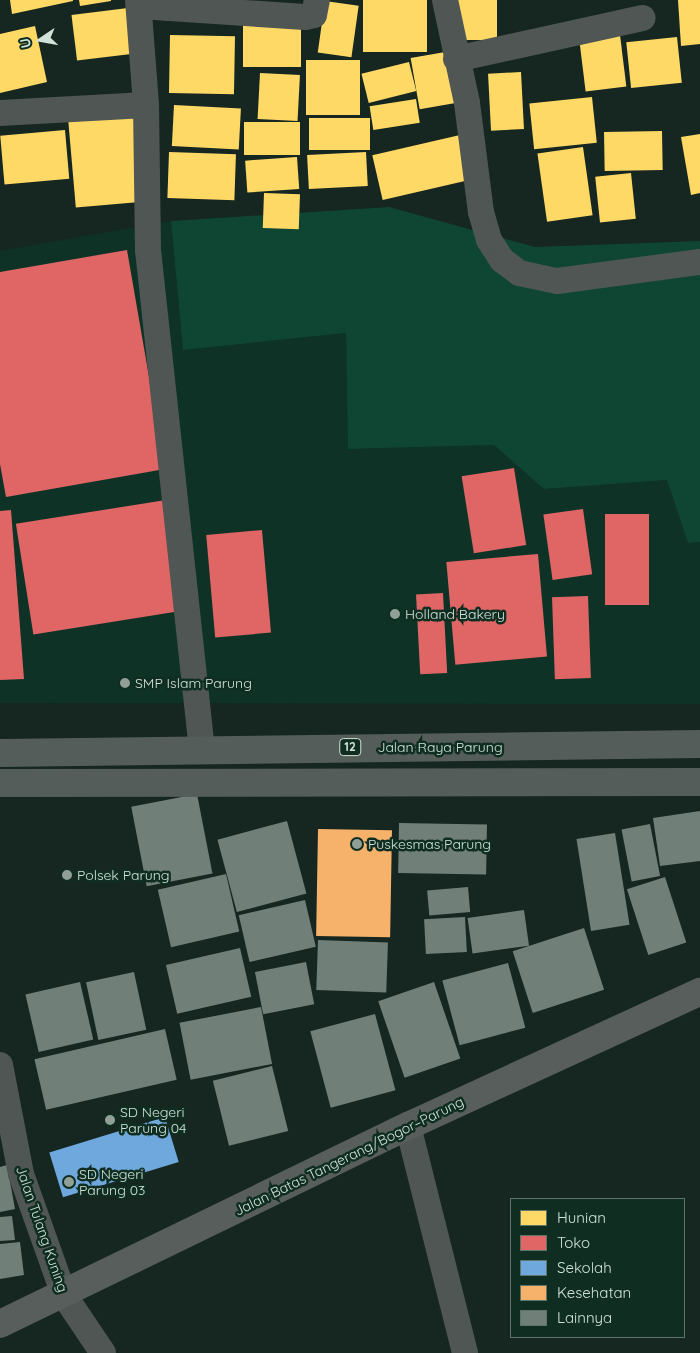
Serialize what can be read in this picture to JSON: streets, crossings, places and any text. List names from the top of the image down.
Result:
{
  "streets": {
    "highway": ["12", "Jalan Raya Parung"],
    "main road": ["Jalan Batas Tangerang/Bogor–Parung"],
    "street": ["Jalan Tulang Kuning"]
  },
  "crossings": [
    ["Jalan Batas Tangerang/Bogor–Parung", "Jalan Tulang Kuning"]
  ],
  "places": [
    "Holland Bakery",
    "SMP Islam Parung",
    "Puskesmas Parung",
    "Polsek Parung",
    "SD Negeri Parung 04",
    "SD Negeri Parung 03"
  ],
  "legend": [
    "Hunian",
    "Toko",
    "Sekolah",
    "Kesehatan",
    "Lainnya"
  ],
  "north": "left"
}
